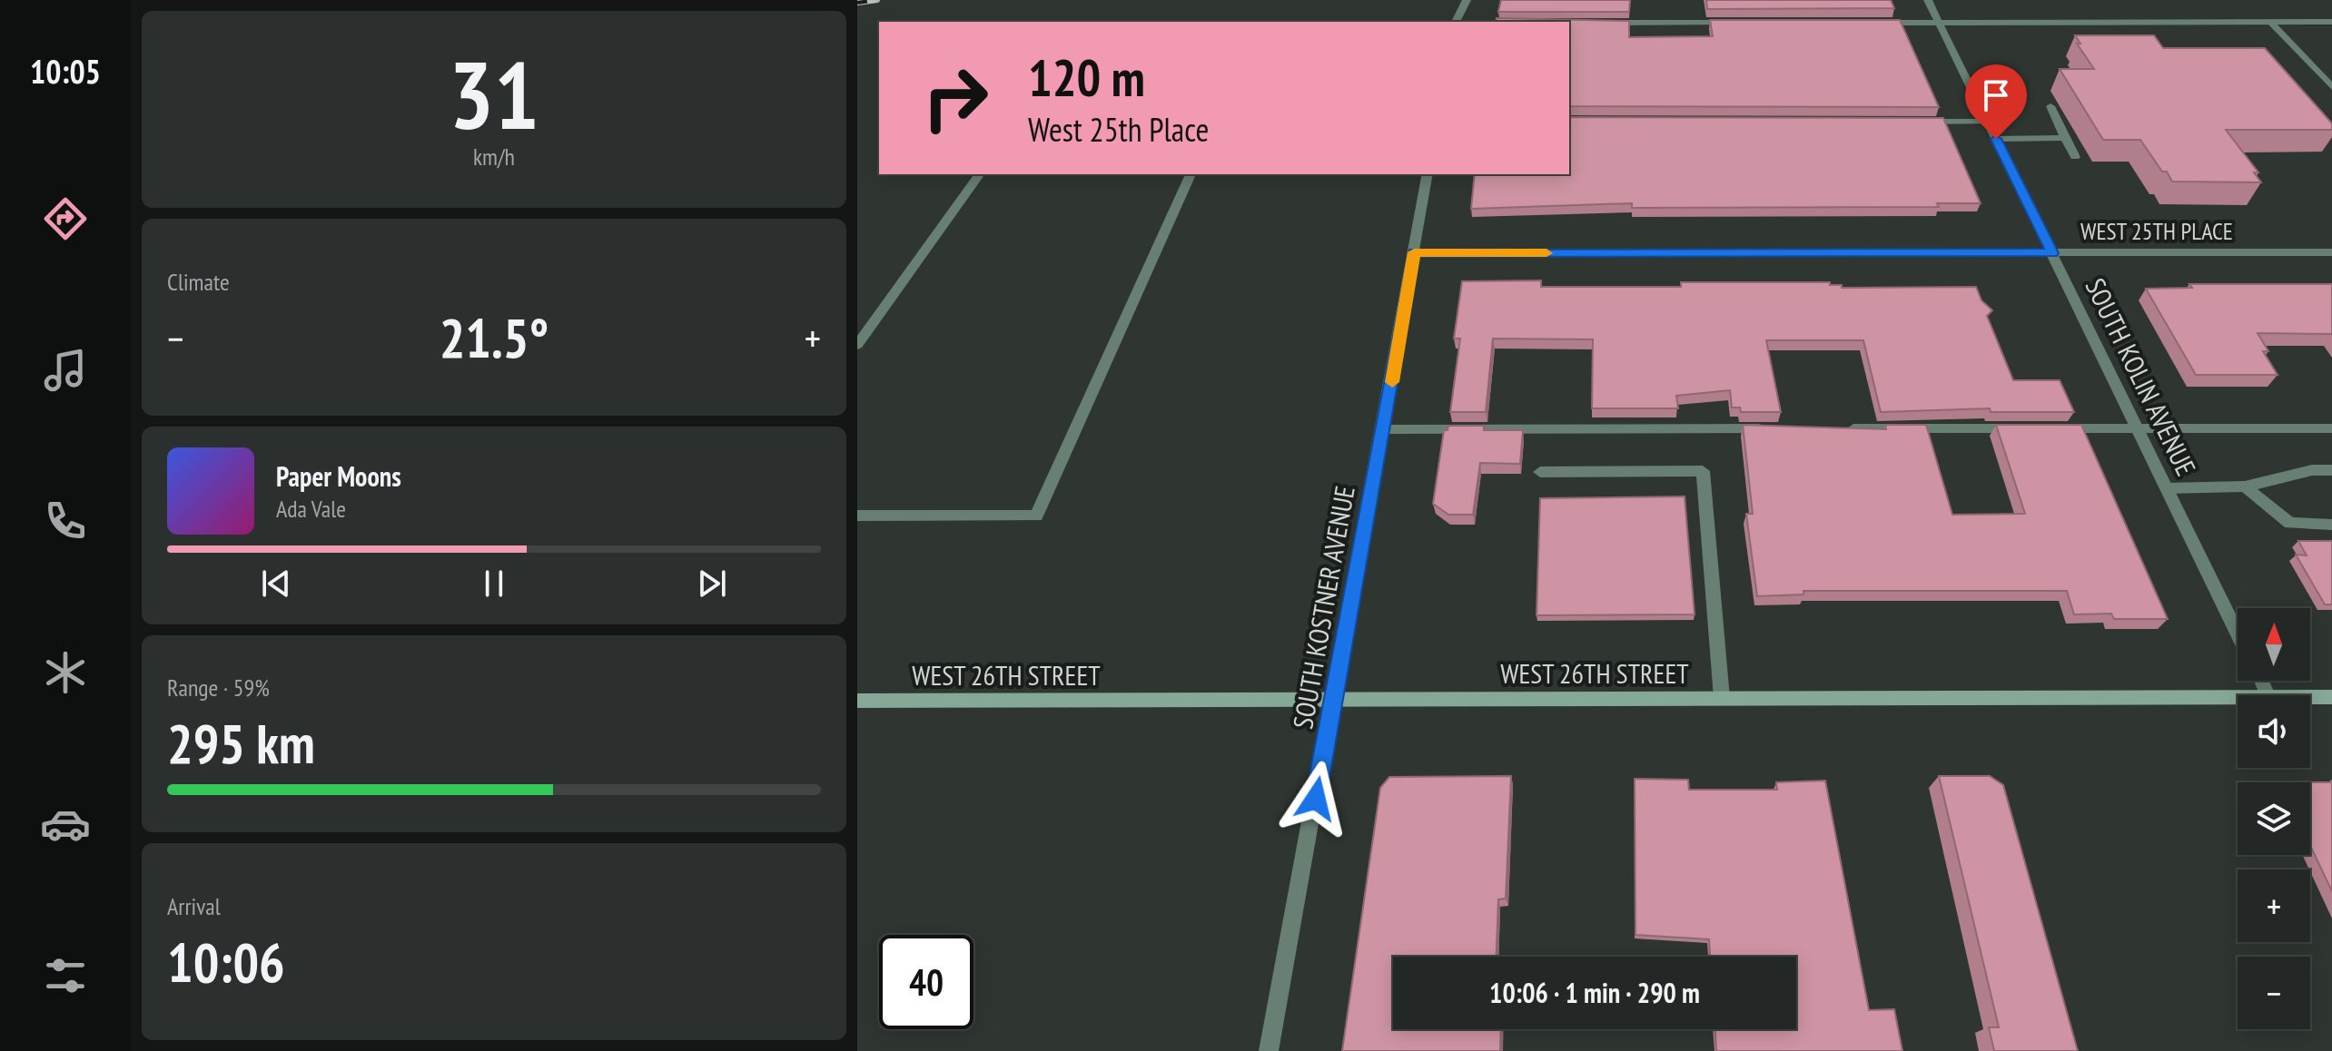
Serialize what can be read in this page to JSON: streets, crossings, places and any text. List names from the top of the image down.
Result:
{
  "streets": {
    "main road": ["WEST 26TH STREET"],
    "street": ["WEST 25TH PLACE", "SOUTH KOLIN AVENUE", "SOUTH KOSTNER AVENUE"]
  },
  "crossings": [
    ["WEST 25TH PLACE", "SOUTH KOLIN AVENUE"],
    ["WEST 25TH PLACE", "SOUTH KOSTNER AVENUE"],
    ["SOUTH KOSTNER AVENUE", "WEST 26TH STREET"]
  ],
  "north": "top",
  "page": {
    "tabs": "10:05",
    "tile": [
      ["31", "km/h"],
      "Climate",
      ["Range · 59%", "295 km"],
      ["Arrival", "10:06"]
    ],
    "turn": ["120 m", "West 25th Place"],
    "heat": ["−", "21.5°", "+"],
    "song": ["Paper Moons", "Ada Vale"],
    "map_buttons": ["+", "−"],
    "limit": "40",
    "trip": "10:06 · 1 min · 290 m"
  }
}
